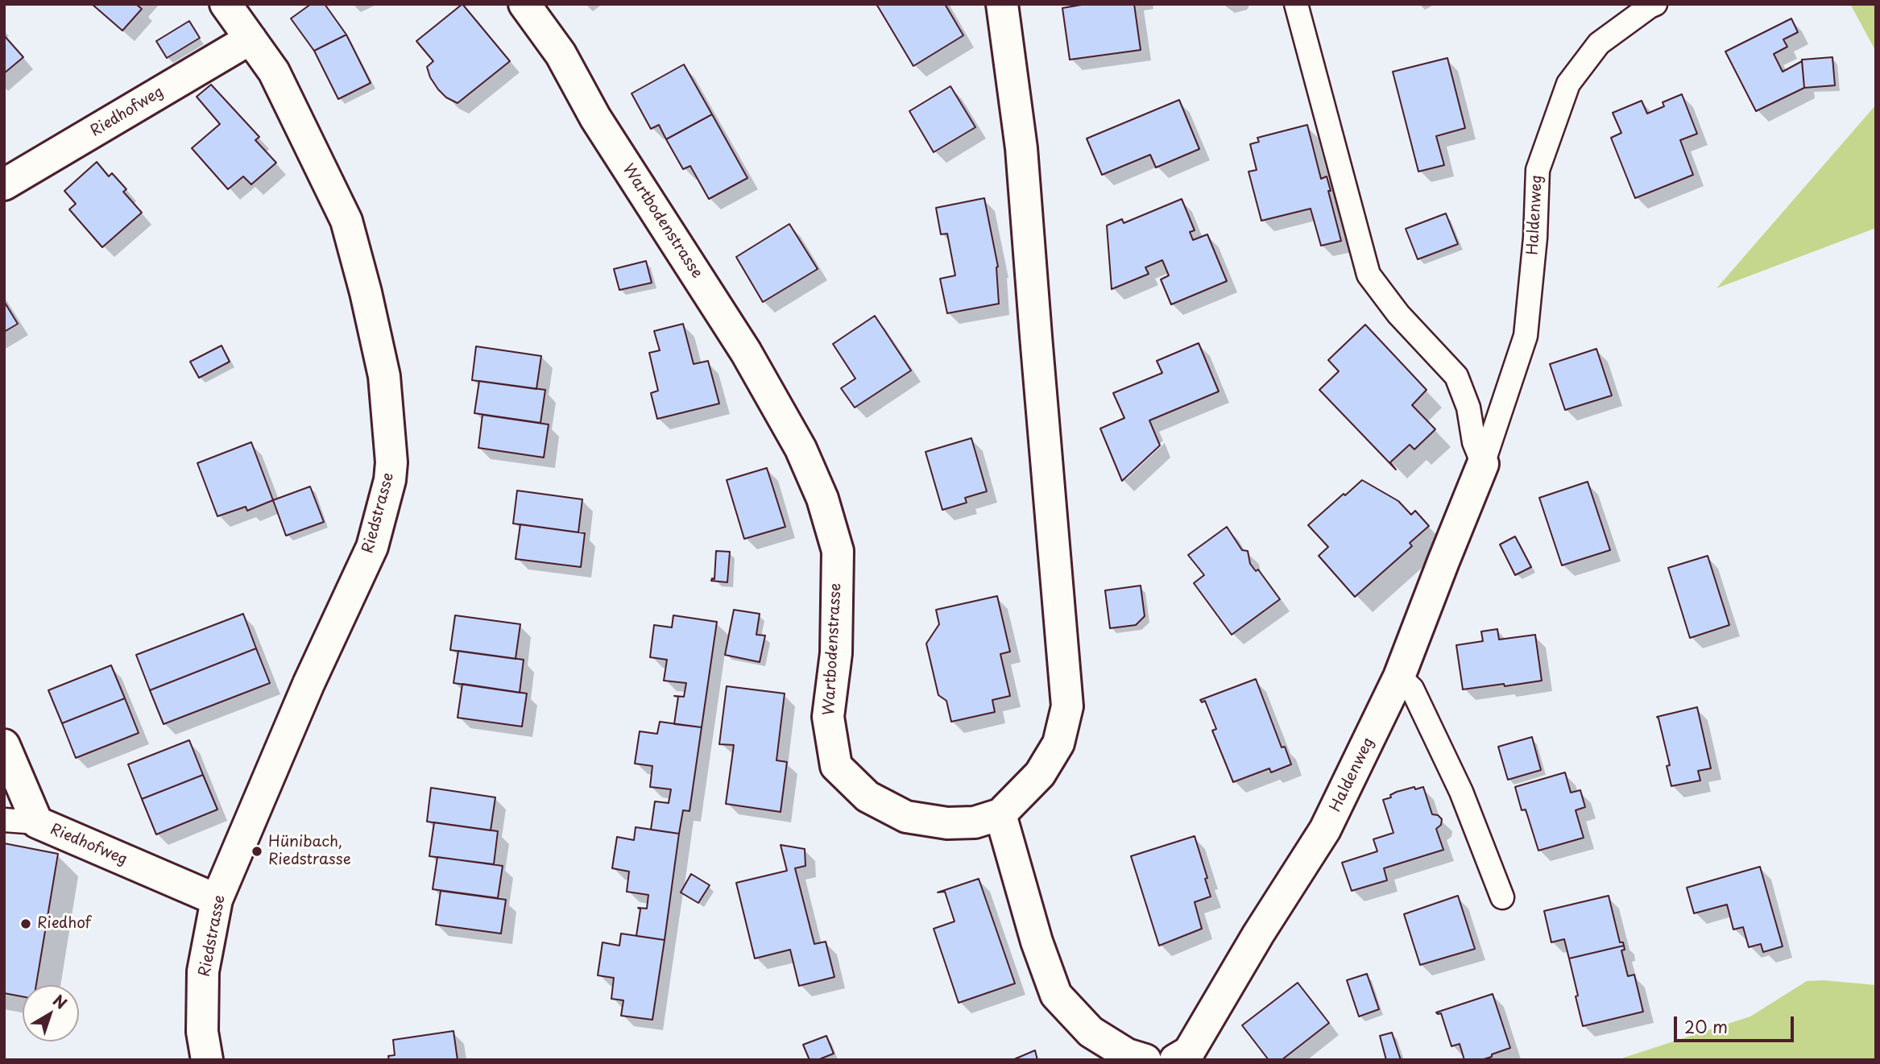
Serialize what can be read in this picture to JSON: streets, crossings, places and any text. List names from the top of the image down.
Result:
{
  "streets": {
    "street": [
      "Riedhofweg",
      "Haldenweg",
      "Wartbodenstrasse",
      "Riedstrasse"
    ]
  },
  "crossings": [
    ["Riedhofweg", "Riedstrasse"]
  ],
  "places": ["Hünibach, Riedstrasse", "Riedhof"],
  "scale_bar": "20 m",
  "north": "top right"
}
